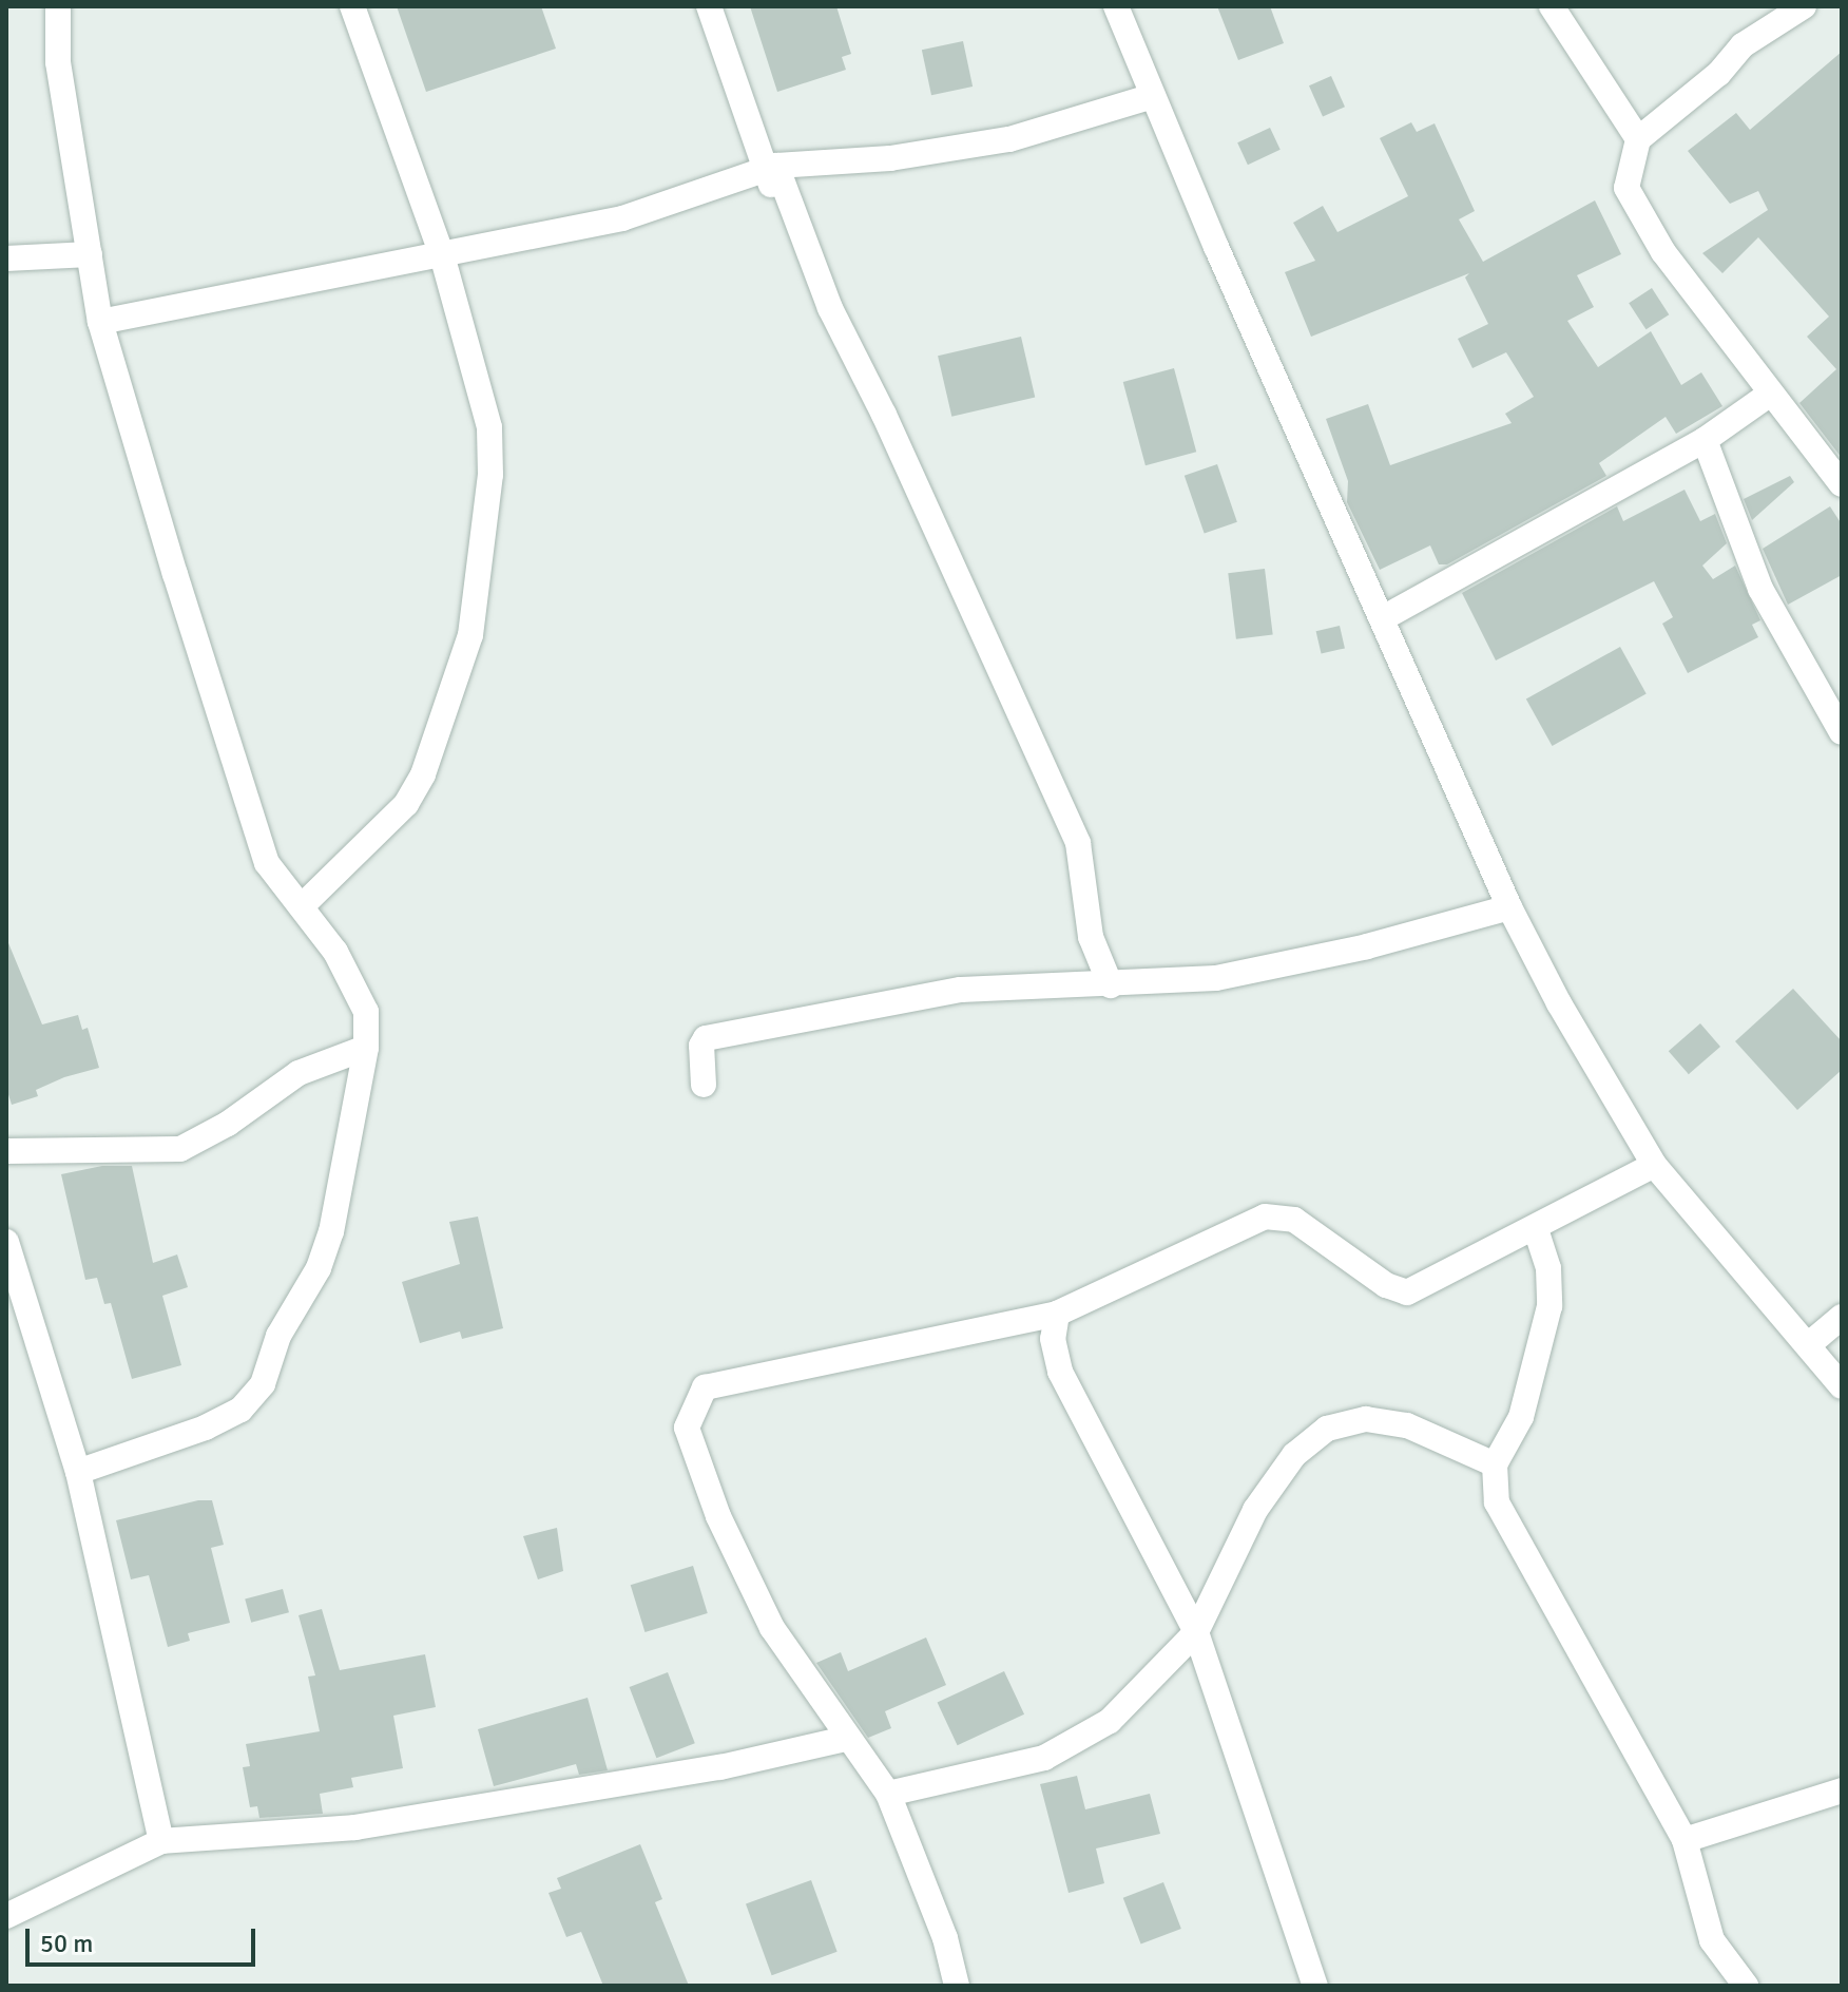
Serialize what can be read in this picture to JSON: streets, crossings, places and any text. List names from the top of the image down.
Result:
{
  "scale_bar": "50 m"
}
